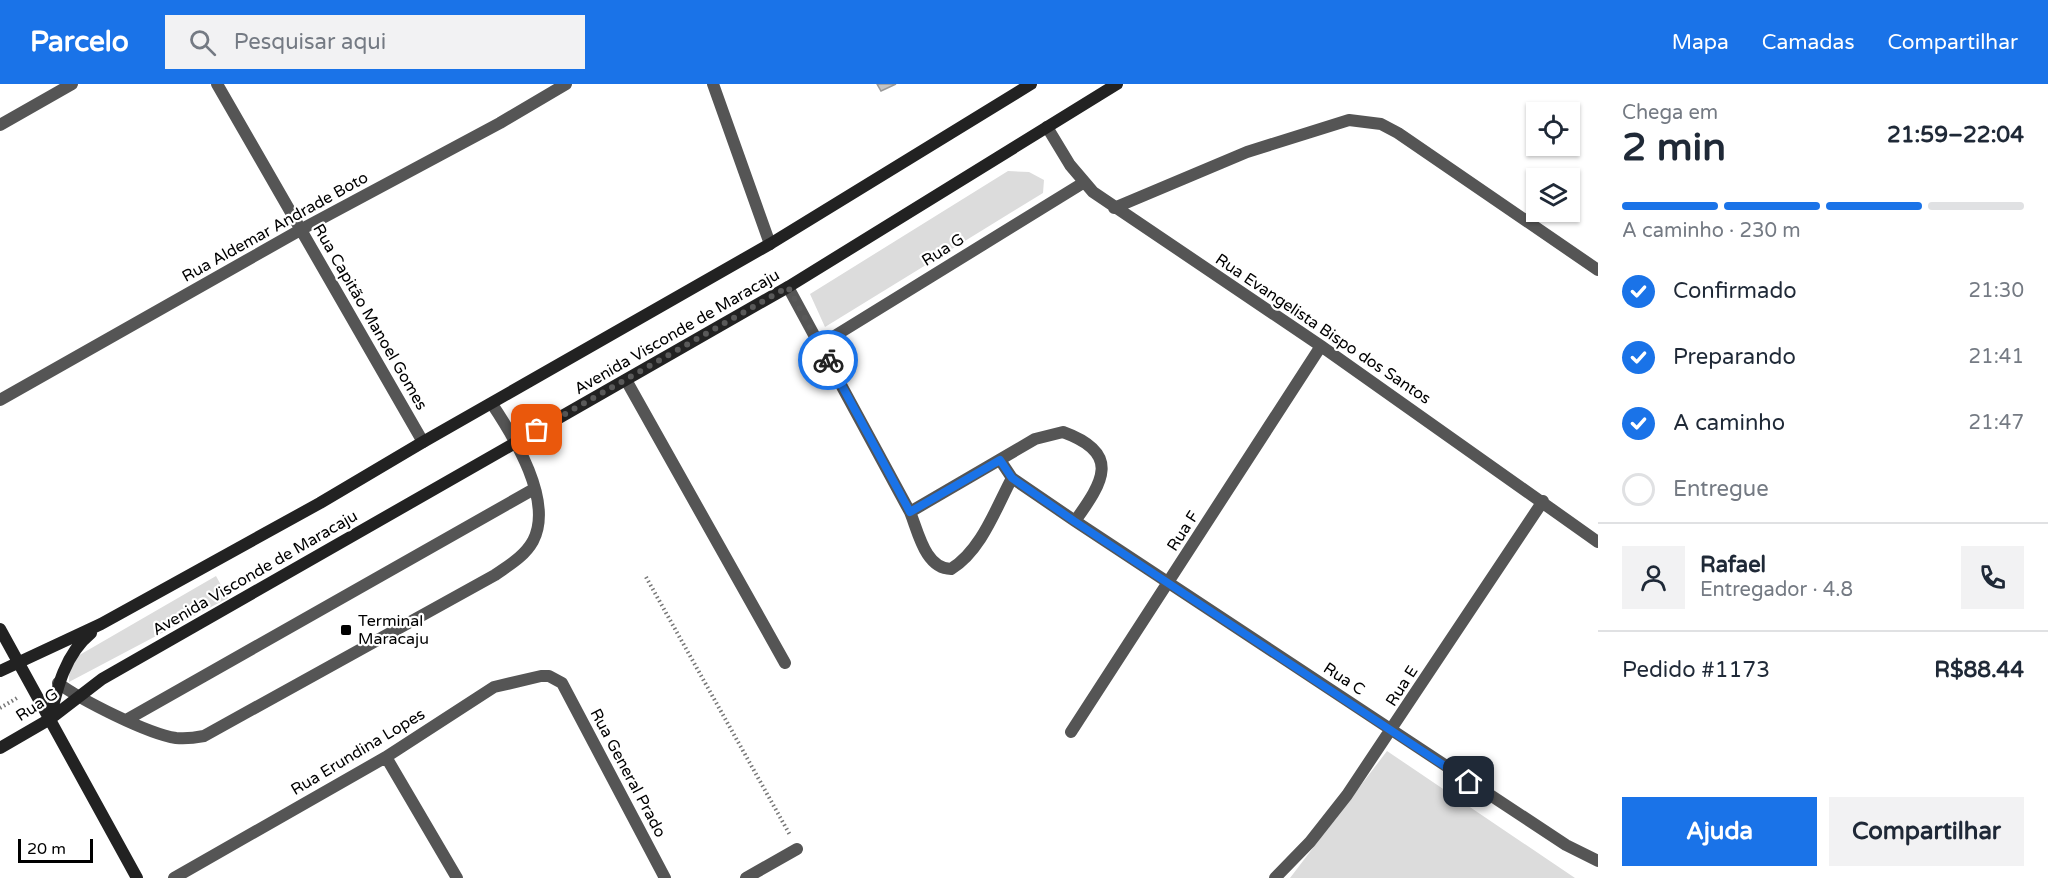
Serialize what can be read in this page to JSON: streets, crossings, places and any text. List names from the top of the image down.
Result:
{
  "streets": {
    "main road": ["Rua G", "Avenida Visconde de Maracaju"],
    "street": [
      "Rua Aldemar Andrade Boto",
      "Rua Capitão Manoel Gomes",
      "Rua Evangelista Bispo dos Santos",
      "Rua F",
      "Rua C",
      "Rua E",
      "Rua Erundina Lopes",
      "Rua General Prado"
    ]
  },
  "crossings": [
    ["Rua Aldemar Andrade Boto", "Rua Capitão Manoel Gomes"],
    ["Rua G", "Rua Evangelista Bispo dos Santos"],
    ["Rua G", "Avenida Visconde de Maracaju"],
    ["Rua Capitão Manoel Gomes", "Avenida Visconde de Maracaju"],
    ["Rua Evangelista Bispo dos Santos", "Avenida Visconde de Maracaju"],
    ["Rua Evangelista Bispo dos Santos", "Rua F"],
    ["Rua Evangelista Bispo dos Santos", "Rua E"],
    ["Rua F", "Rua C"],
    ["Rua C", "Rua E"],
    ["Rua Erundina Lopes", "Rua General Prado"]
  ],
  "places": {
    "transit": ["Terminal Maracaju"]
  },
  "scale_bar": "20 m",
  "page": {
    "header": "Parcelo",
    "search": "Pesquisar aqui",
    "nav": ["Mapa", "Camadas", "Compartilhar"],
    "heading": ["2 min", "Chega em", "21:59–22:04"],
    "panel": [
      "Rafael",
      "Entregador · 4.8",
      "Pedido #1173",
      "R$88.44"
    ],
    "bar": "A caminho · 230 m",
    "list": [
      ["Confirmado", "21:30"],
      ["Preparando", "21:41"],
      ["A caminho", "21:47"],
      "Entregue"
    ],
    "buttons": ["Ajuda", "Compartilhar"],
    "scale": "20 m"
  }
}
